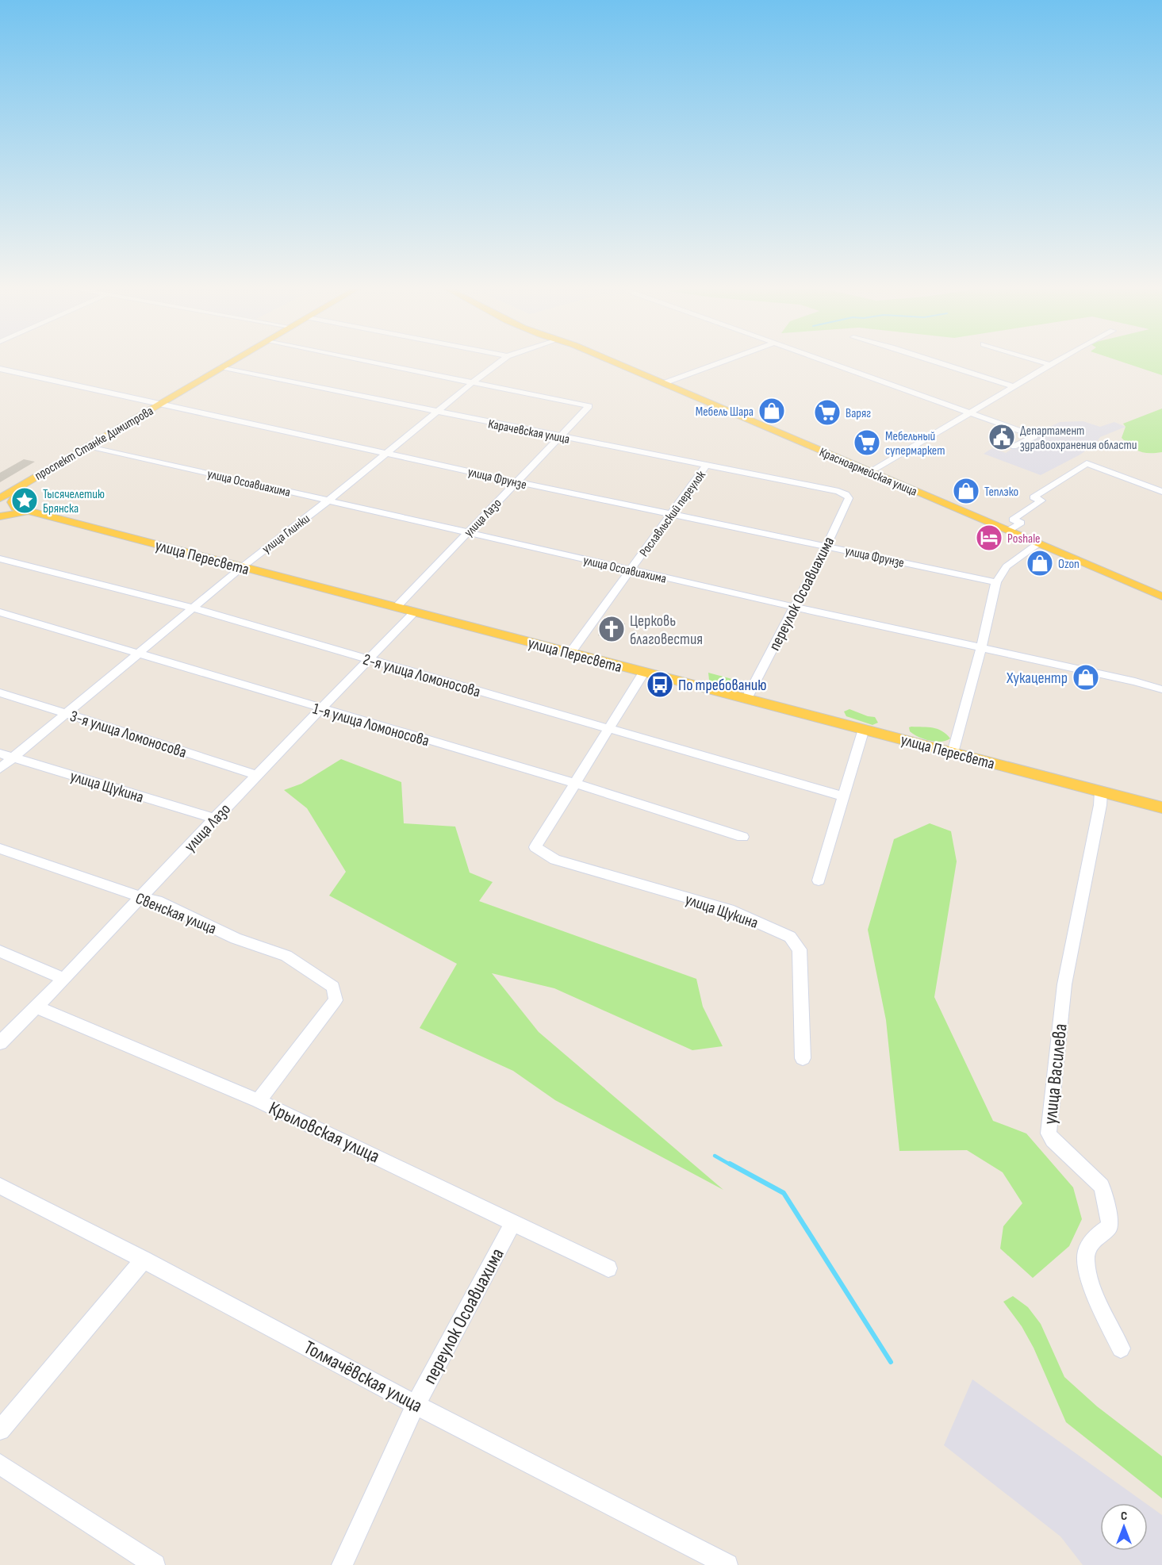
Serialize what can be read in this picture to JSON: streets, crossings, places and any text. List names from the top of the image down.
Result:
{
  "streets": {
    "main road": ["проспект Станке Димитрова", "Красноармейская улица", "улица Пересвета"],
    "street": [
      "Карачевская улица",
      "улица Фрунзе",
      "улица Осоавиахима",
      "Рославльский переулок",
      "улица Лазо",
      "улица Глинки",
      "переулок Осоавиахима",
      "2-я улица Ломоносова",
      "1-я улица Ломоносова",
      "3-я улица Ломоносова",
      "улица Щукина",
      "Свенская улица",
      "улица Василева",
      "Крыловская улица",
      "Толмачёвская улица"
    ]
  },
  "crossings": [
    ["Карачевская улица", "проспект Станке Димитрова"],
    ["Карачевская улица", "Рославльский переулок"],
    ["Карачевская улица", "улица Лазо"],
    ["Карачевская улица", "улица Глинки"],
    ["Карачевская улица", "переулок Осоавиахима"],
    ["проспект Станке Димитрова", "улица Фрунзе"],
    ["проспект Станке Димитрова", "улица Осоавиахима"],
    ["проспект Станке Димитрова", "улица Пересвета"],
    ["улица Фрунзе", "Рославльский переулок"],
    ["улица Фрунзе", "улица Лазо"],
    ["улица Фрунзе", "улица Глинки"],
    ["улица Фрунзе", "переулок Осоавиахима"],
    ["улица Осоавиахима", "Рославльский переулок"],
    ["улица Осоавиахима", "улица Лазо"],
    ["улица Осоавиахима", "улица Глинки"],
    ["улица Осоавиахима", "переулок Осоавиахима"],
    ["Рославльский переулок", "улица Пересвета"],
    ["улица Лазо", "улица Глинки"],
    ["улица Лазо", "улица Пересвета"],
    ["улица Лазо", "2-я улица Ломоносова"],
    ["улица Лазо", "1-я улица Ломоносова"],
    ["улица Лазо", "3-я улица Ломоносова"],
    ["улица Лазо", "улица Щукина"],
    ["улица Лазо", "Свенская улица"],
    ["улица Лазо", "Крыловская улица"],
    ["улица Глинки", "улица Пересвета"],
    ["улица Глинки", "2-я улица Ломоносова"],
    ["улица Глинки", "1-я улица Ломоносова"],
    ["улица Глинки", "3-я улица Ломоносова"],
    ["улица Глинки", "улица Щукина"],
    ["улица Пересвета", "переулок Осоавиахима"],
    ["улица Пересвета", "улица Василева"],
    ["переулок Осоавиахима", "Крыловская улица"],
    ["переулок Осоавиахима", "Толмачёвская улица"],
    ["1-я улица Ломоносова", "улица Щукина"],
    ["Свенская улица", "Крыловская улица"]
  ],
  "places": {
    "shop": [
      "Мебель Шара",
      "Теплэко",
      "Ozon",
      "Хукацентр"
    ],
    "supermarket": ["Варяг", "Мебельный супермаркет"],
    "public building": ["Департамент здравоохранения области"],
    "place": ["Тысячелетию Брянска"],
    "hotel": ["Poshale"],
    "church": ["Церковь благовестия"],
    "bus stop": ["По требованию"]
  },
  "north": "top"
}
